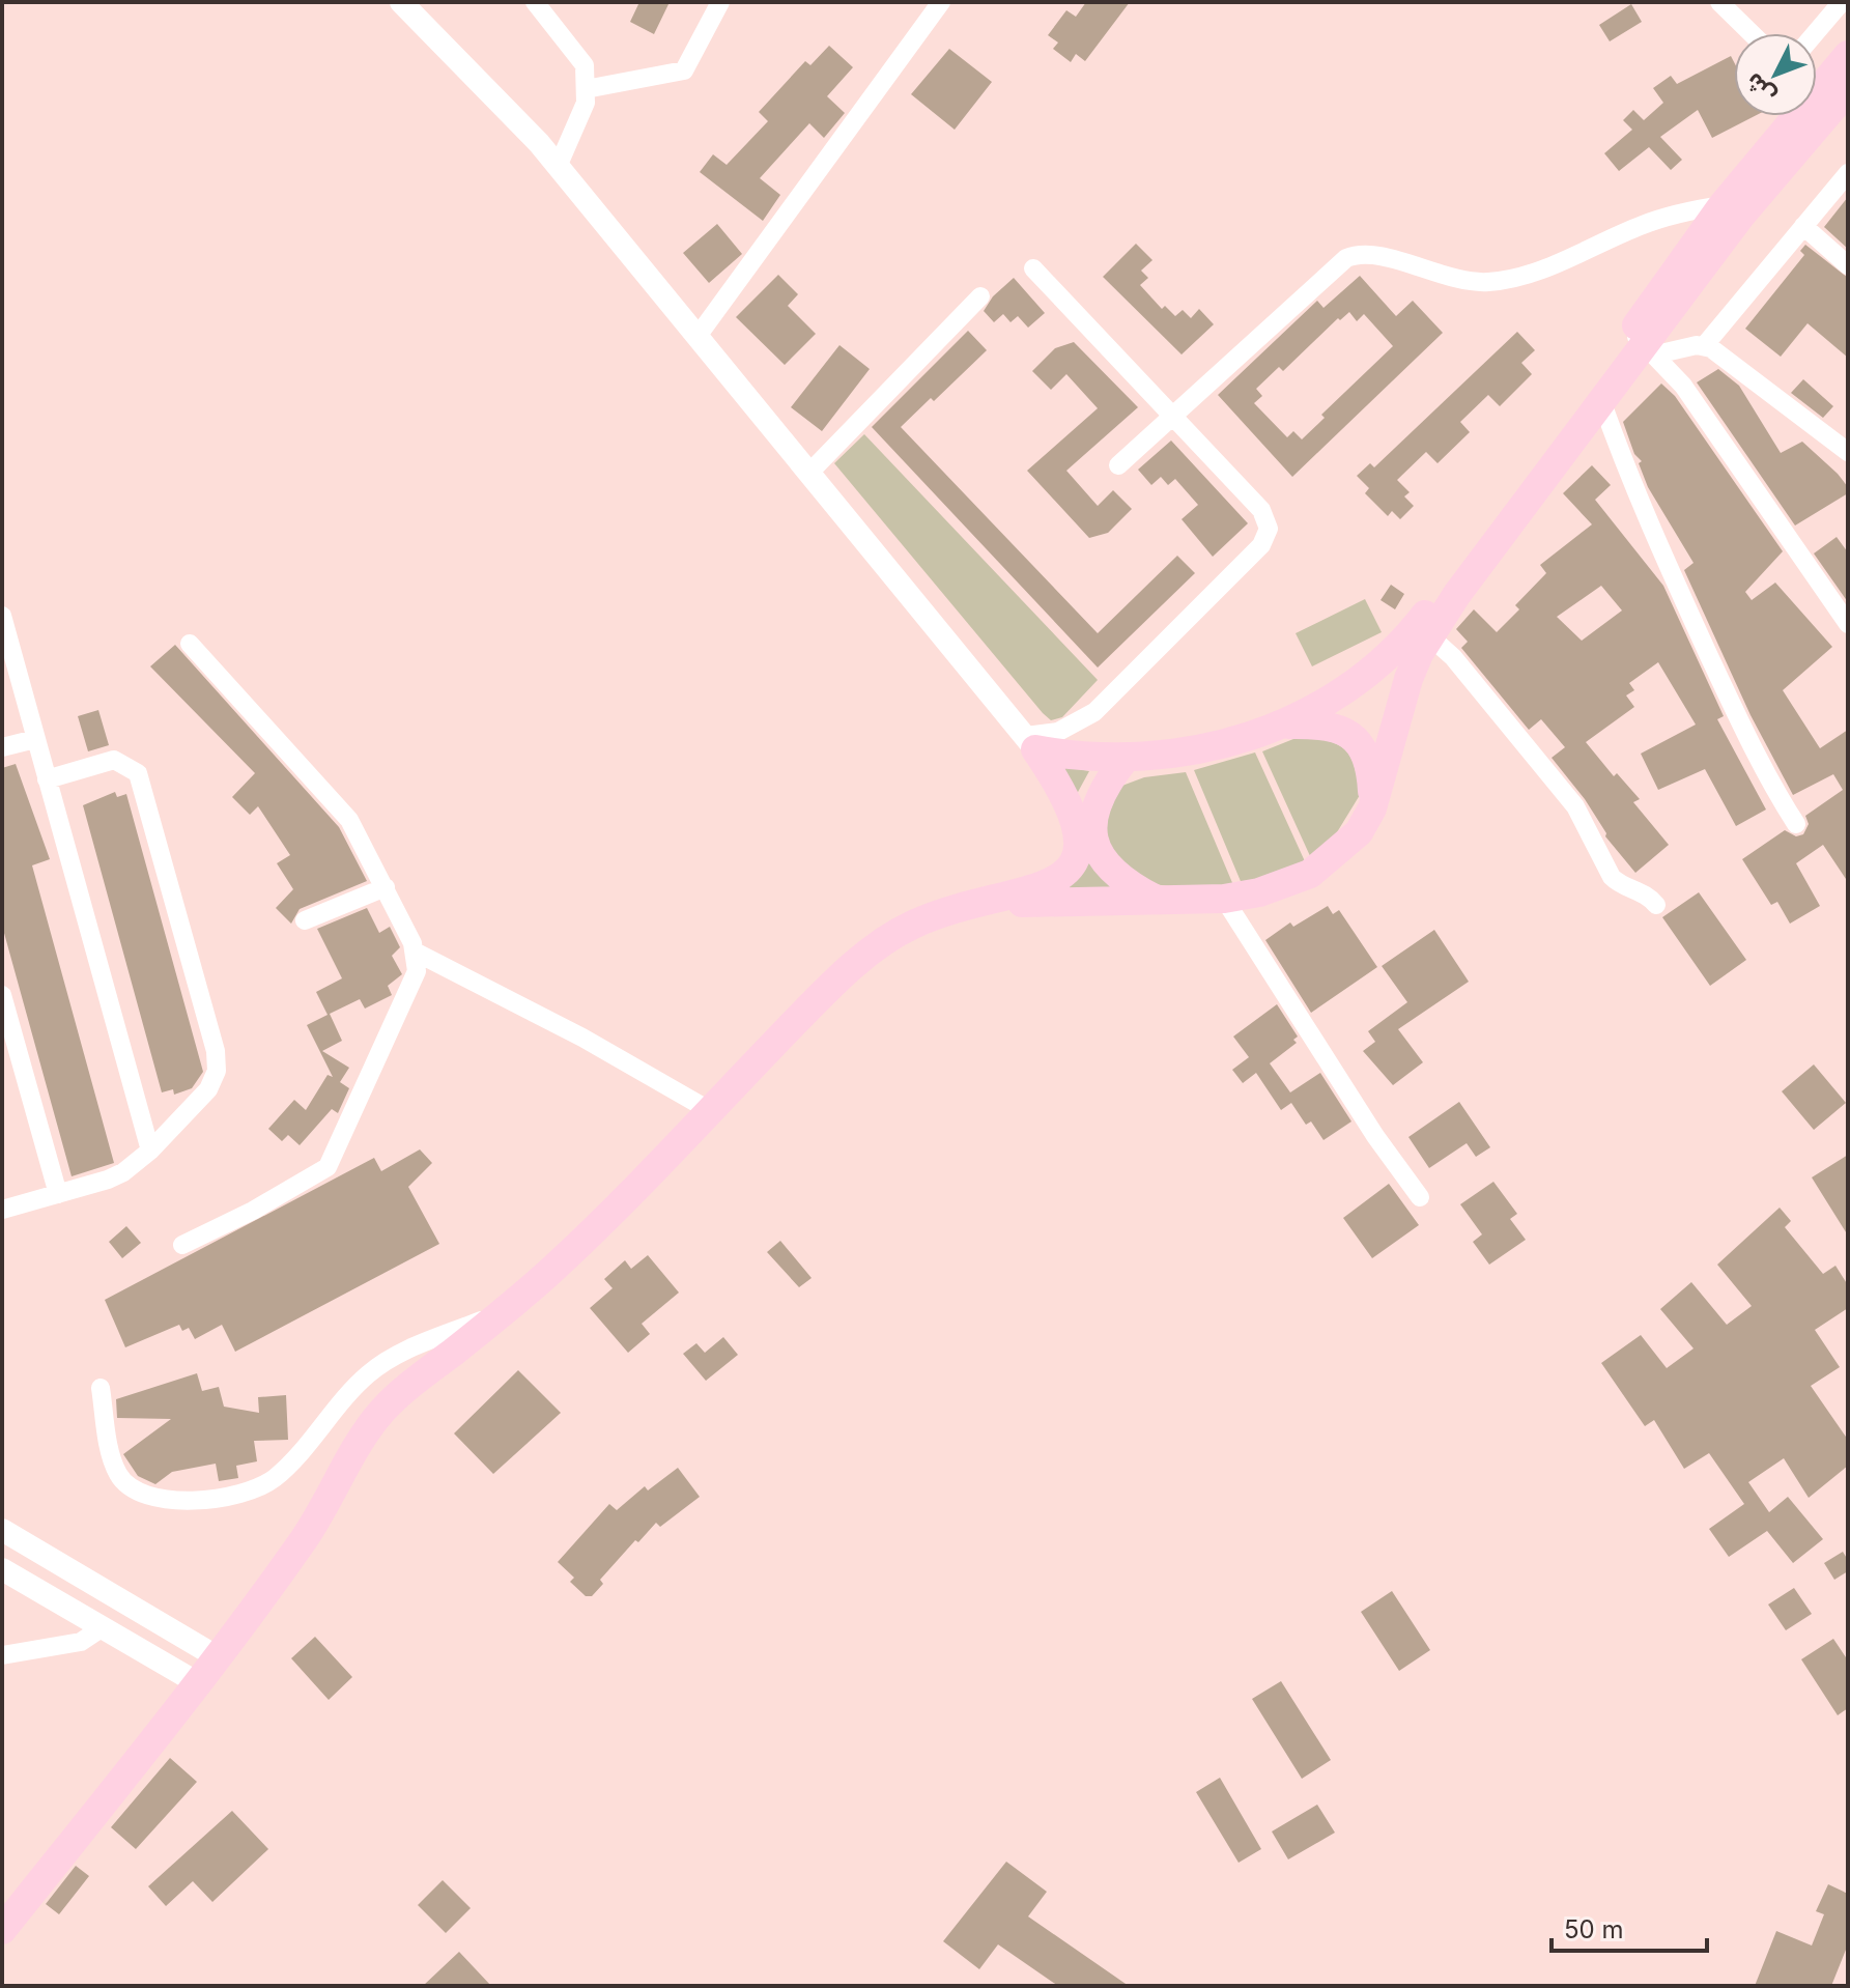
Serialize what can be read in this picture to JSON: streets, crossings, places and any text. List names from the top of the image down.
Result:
{
  "scale_bar": "50 m",
  "north": "bottom left"
}
